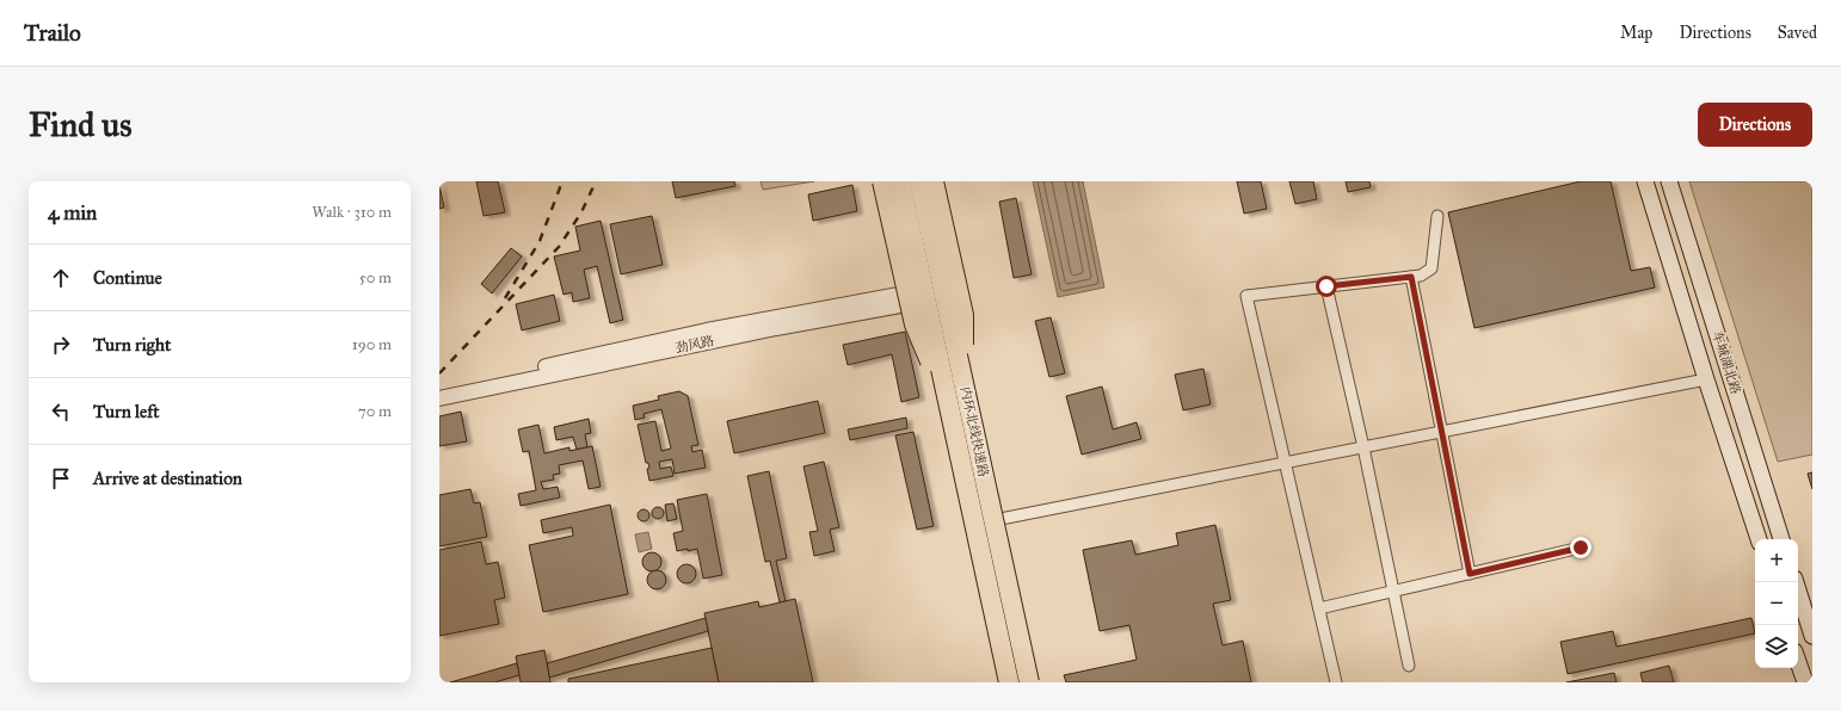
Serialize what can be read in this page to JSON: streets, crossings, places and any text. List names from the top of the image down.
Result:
{
  "streets": {
    "highway": ["内环北线快速路"],
    "main road": ["车城湖北路"],
    "street": ["劲风路"]
  },
  "page": {
    "header": "Trailo",
    "nav": ["Map", "Directions", "Saved"],
    "buttons": "Directions",
    "title": "Find us",
    "heading": ["4 min", "Walk · 310 m"],
    "list": [
      ["Continue", "50 m"],
      ["Turn right", "190 m"],
      ["Turn left", "70 m"],
      "Arrive at destination"
    ],
    "map_buttons": ["+", "−"]
  }
}
